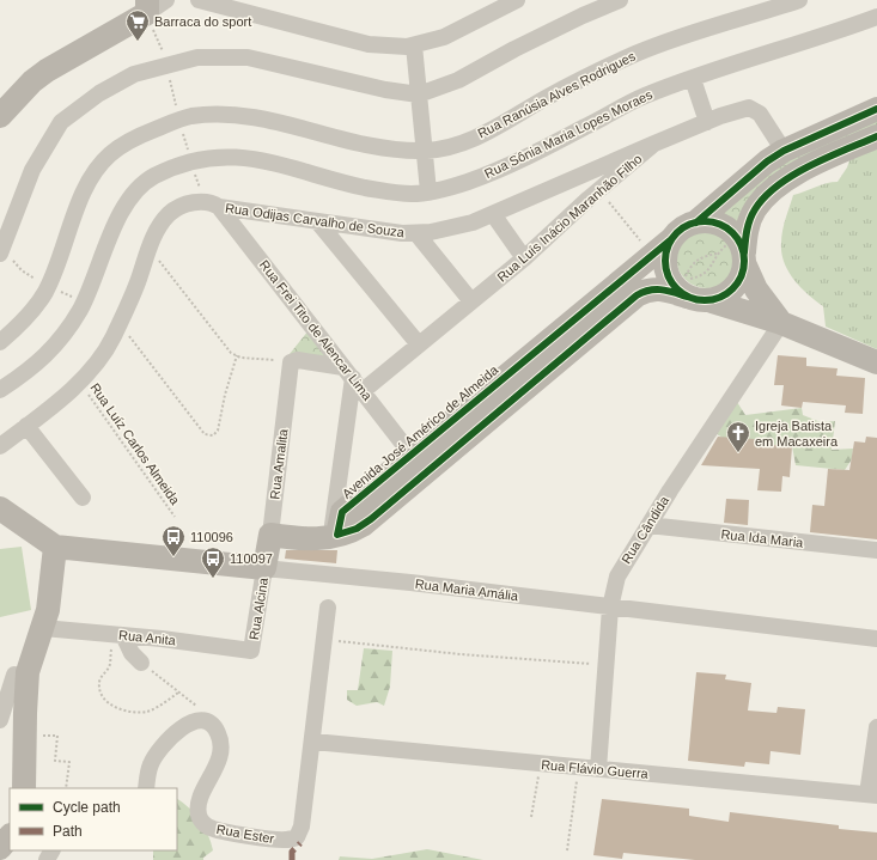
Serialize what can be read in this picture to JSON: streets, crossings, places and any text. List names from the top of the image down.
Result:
{
  "streets": {
    "street": [
      "Rua Ranúsia Alves Rodrigues",
      "Rua Sônia Maria Lopes Moraes",
      "Rua Luís Inácio Maranhão Filho",
      "Rua Odijas Carvalho de Souza",
      "Rua Frei Tito de Alencar Lima",
      "Avenida José Américo de Almeida",
      "Rua Amalita",
      "Rua Cândida",
      "Rua Ida Maria",
      "Rua Maria Amália",
      "Rua Alcina",
      "Rua Anita",
      "Rua Flávio Guerra",
      "Rua Ester"
    ],
    "path": ["Rua Luíz Carlos Almeida"]
  },
  "crossings": [
    ["Rua Luís Inácio Maranhão Filho", "Rua Odijas Carvalho de Souza"],
    ["Rua Luís Inácio Maranhão Filho", "Rua Frei Tito de Alencar Lima"],
    ["Rua Odijas Carvalho de Souza", "Rua Frei Tito de Alencar Lima"],
    ["Rua Odijas Carvalho de Souza", "Rua Luíz Carlos Almeida"],
    ["Rua Frei Tito de Alencar Lima", "Avenida José Américo de Almeida"],
    ["Rua Amalita", "Rua Maria Amália"],
    ["Rua Amalita", "Rua Alcina"],
    ["Rua Cândida", "Rua Ida Maria"],
    ["Rua Cândida", "Rua Maria Amália"],
    ["Rua Cândida", "Rua Flávio Guerra"],
    ["Rua Maria Amália", "Rua Alcina"],
    ["Rua Alcina", "Rua Anita"],
    ["Rua Flávio Guerra", "Rua Ester"]
  ],
  "places": {
    "supermarket": ["Barraca do sport"],
    "church": ["Igreja Batista em Macaxeira"],
    "bus stop": ["110096", "110097"]
  },
  "legend": ["Cycle path", "Path"]
}
